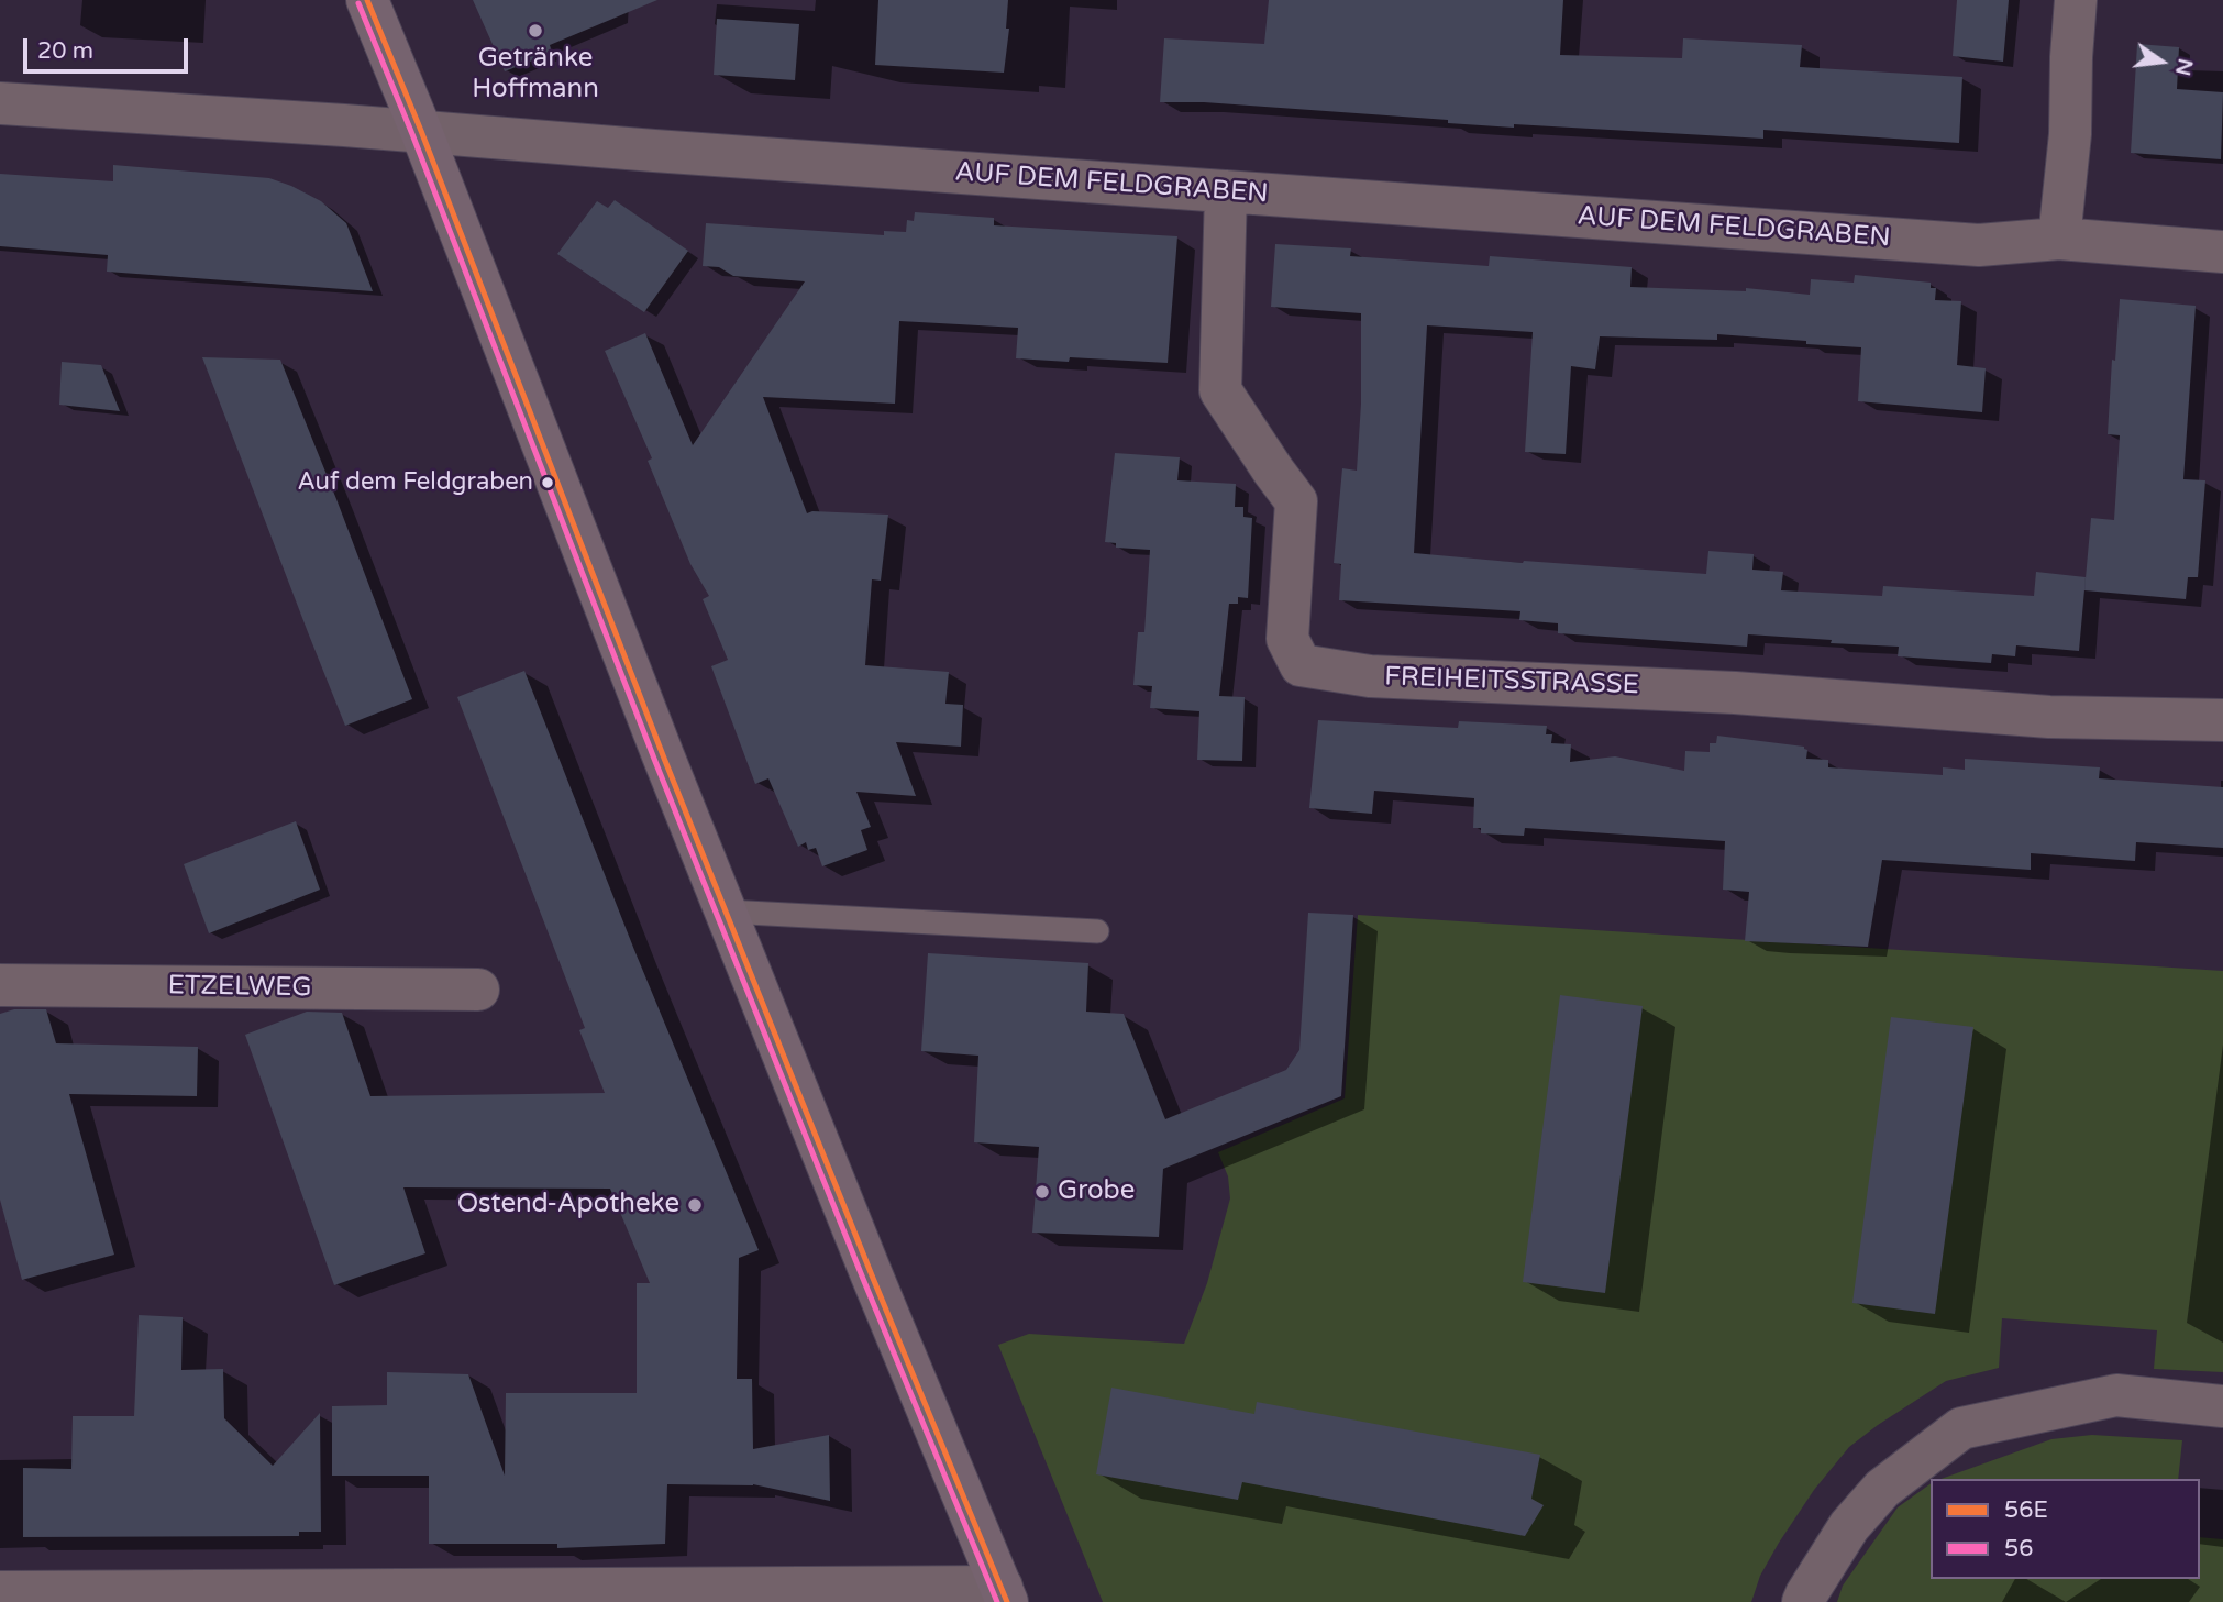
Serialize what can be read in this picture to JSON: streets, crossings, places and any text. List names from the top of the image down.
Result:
{
  "streets": {
    "street": ["AUF DEM FELDGRABEN", "FREIHEITSSTRASSE", "ETZELWEG"]
  },
  "crossings": [
    ["AUF DEM FELDGRABEN", "FREIHEITSSTRASSE"]
  ],
  "places": [
    "Getränke Hoffmann",
    "Auf dem Feldgraben",
    "Grobe",
    "Ostend-Apotheke"
  ],
  "lines": ["transit line 56E", "transit line 56"],
  "legend": ["56E", "56"],
  "scale_bar": "20 m",
  "north": "right"
}
